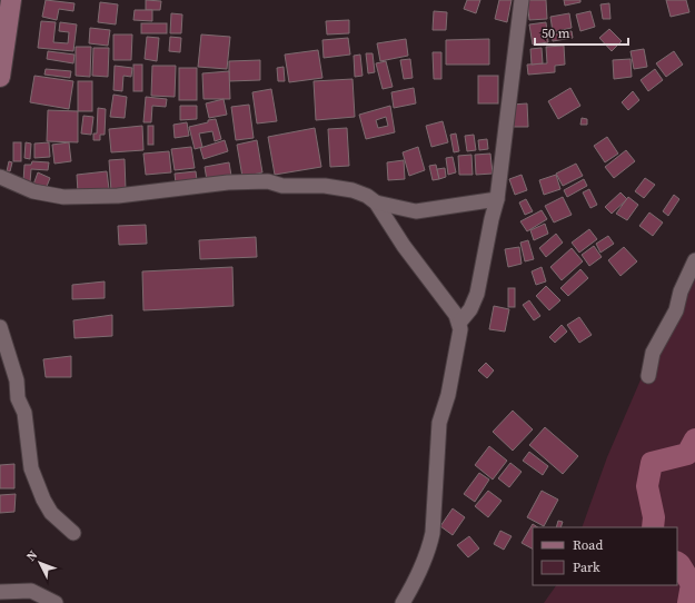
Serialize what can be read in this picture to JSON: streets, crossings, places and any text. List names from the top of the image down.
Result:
{
  "legend": ["Road", "Park"],
  "scale_bar": "50 m",
  "north": "top left"
}
